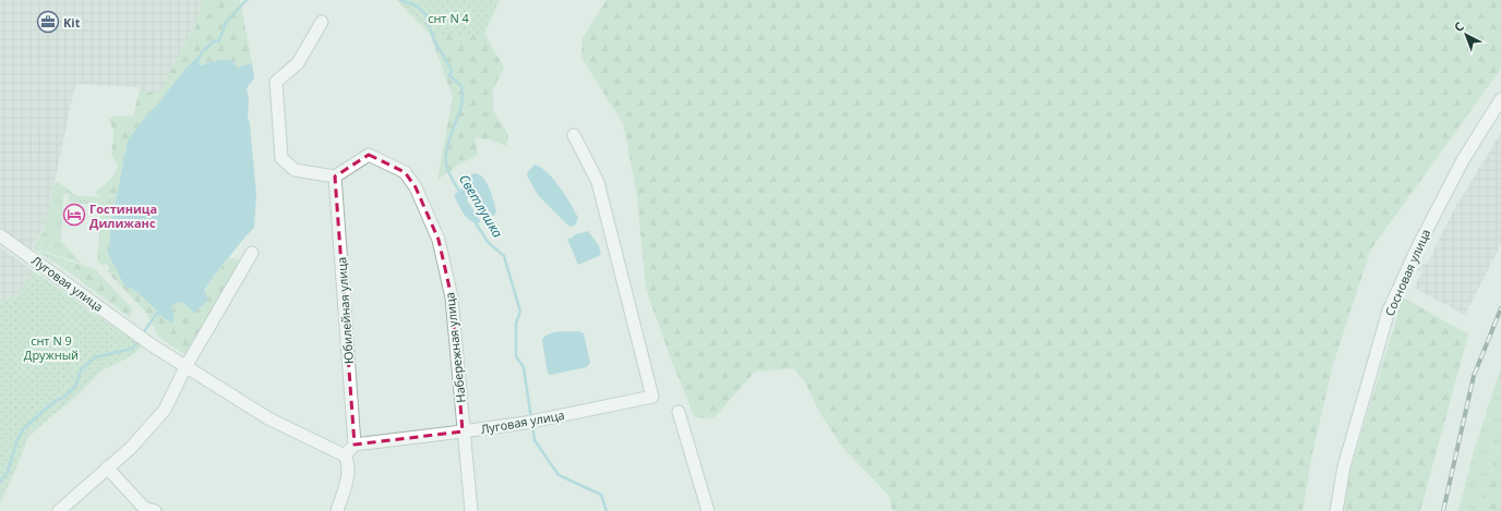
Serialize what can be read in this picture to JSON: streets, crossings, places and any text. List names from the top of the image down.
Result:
{
  "streets": {
    "street": [
      "Сосновая улица",
      "Луговая улица",
      "Юбилейная улица",
      "Набережная улица"
    ]
  },
  "crossings": [
    ["Луговая улица", "Юбилейная улица"],
    ["Луговая улица", "Набережная улица"],
    ["Юбилейная улица", "Набережная улица"]
  ],
  "water": ["Светлушка"],
  "parks": ["снт N 4", "снт N 9 Дружный"],
  "places": {
    "office": ["Kit"],
    "hotel": ["Гостиница Дилижанс"]
  },
  "north": "top left"
}
